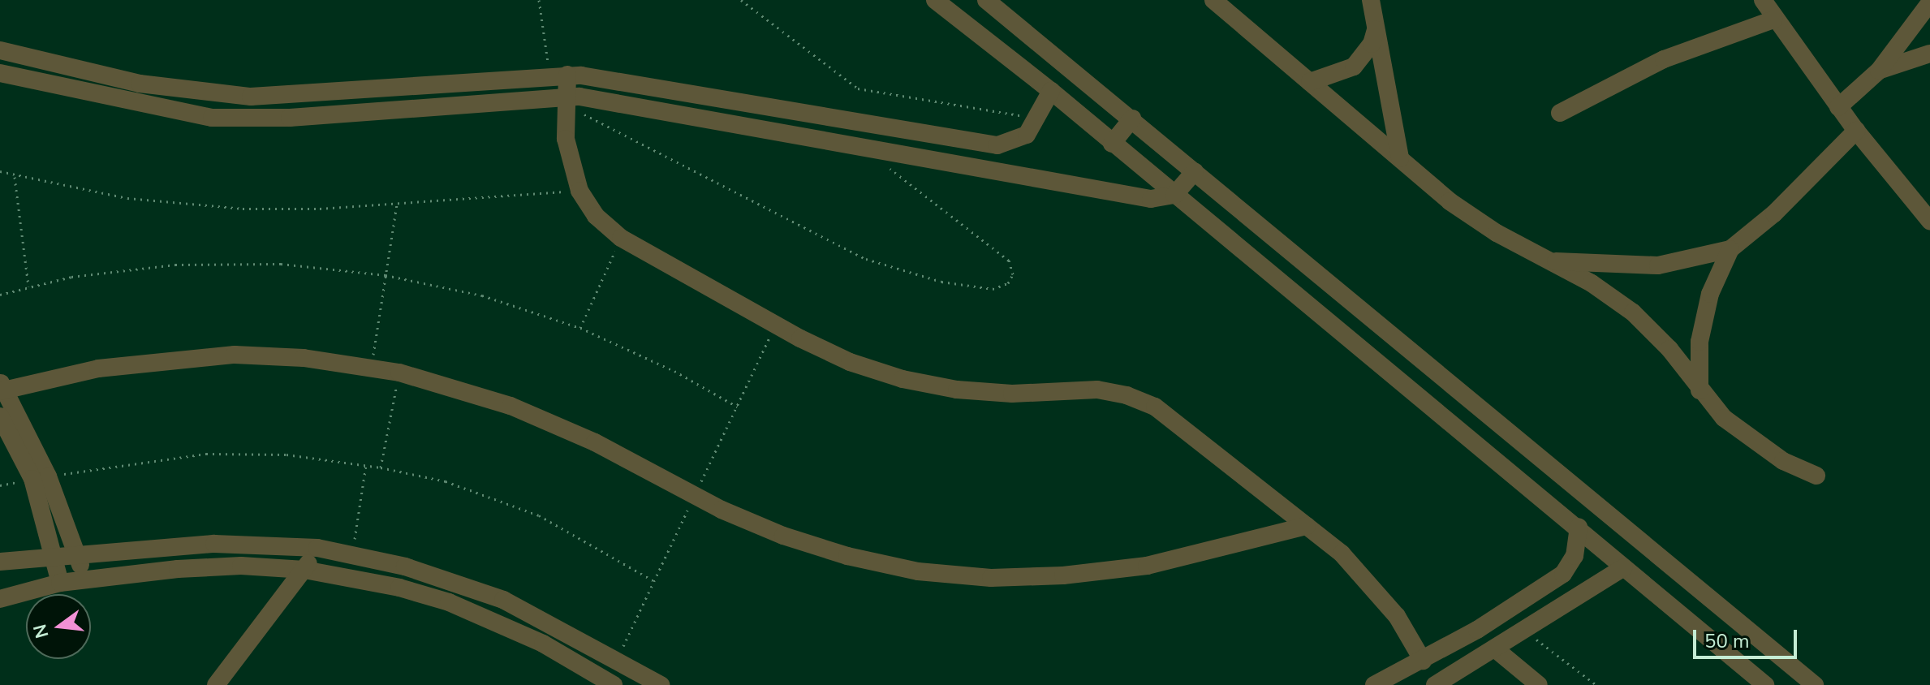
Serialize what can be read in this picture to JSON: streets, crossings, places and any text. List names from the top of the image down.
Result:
{
  "scale_bar": "50 m",
  "north": "left"
}
